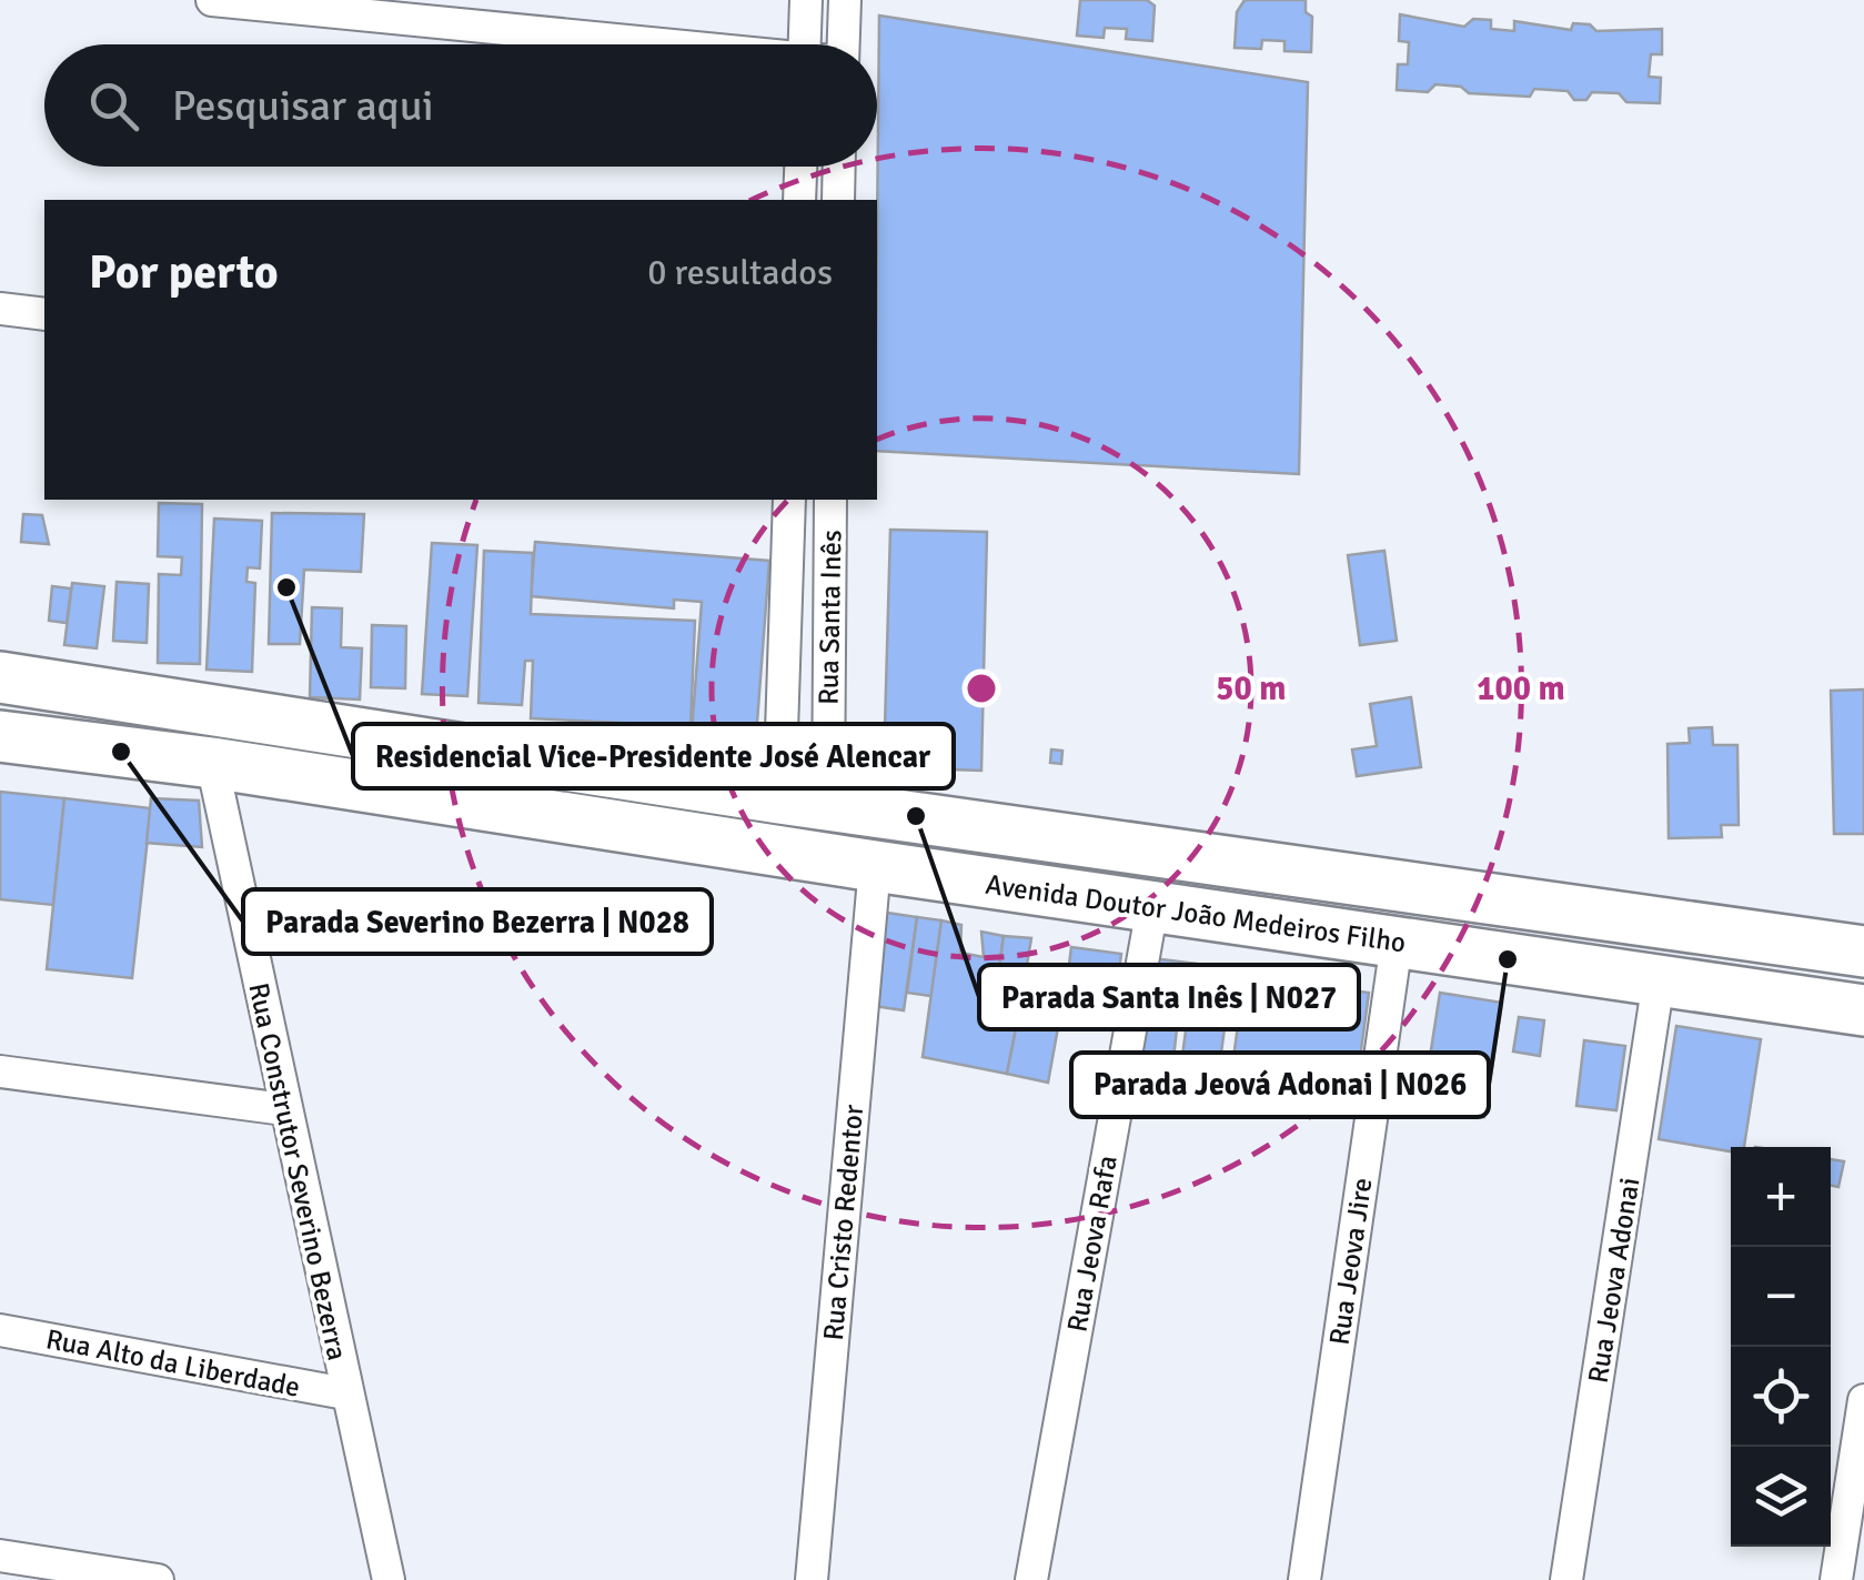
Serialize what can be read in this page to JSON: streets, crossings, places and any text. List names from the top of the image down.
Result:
{
  "streets": {
    "main road": ["Avenida Doutor João Medeiros Filho"],
    "street": [
      "Rua Santa Inês",
      "Rua Construtor Severino Bezerra",
      "Rua Cristo Redentor",
      "Rua Jeova Rafa",
      "Rua Jeova Jire",
      "Rua Jeova Adonai",
      "Rua Alto da Liberdade"
    ]
  },
  "crossings": [
    ["Rua Santa Inês", "Avenida Doutor João Medeiros Filho"],
    ["Avenida Doutor João Medeiros Filho", "Rua Construtor Severino Bezerra"],
    ["Avenida Doutor João Medeiros Filho", "Rua Cristo Redentor"],
    ["Avenida Doutor João Medeiros Filho", "Rua Jeova Rafa"],
    ["Avenida Doutor João Medeiros Filho", "Rua Jeova Jire"],
    ["Avenida Doutor João Medeiros Filho", "Rua Jeova Adonai"],
    ["Rua Construtor Severino Bezerra", "Rua Alto da Liberdade"]
  ],
  "places": [
    "Residencial Vice-Presidente José Alencar",
    "Parada Severino Bezerra | N028",
    "Parada Santa Inês | N027",
    "Parada Jeová Adonai | N026"
  ],
  "page": {
    "search": "Pesquisar aqui",
    "heading": ["Por perto", "0 resultados"],
    "map_buttons": ["+", "−"]
  },
  "rings": ["50 m", "100 m"]
}
